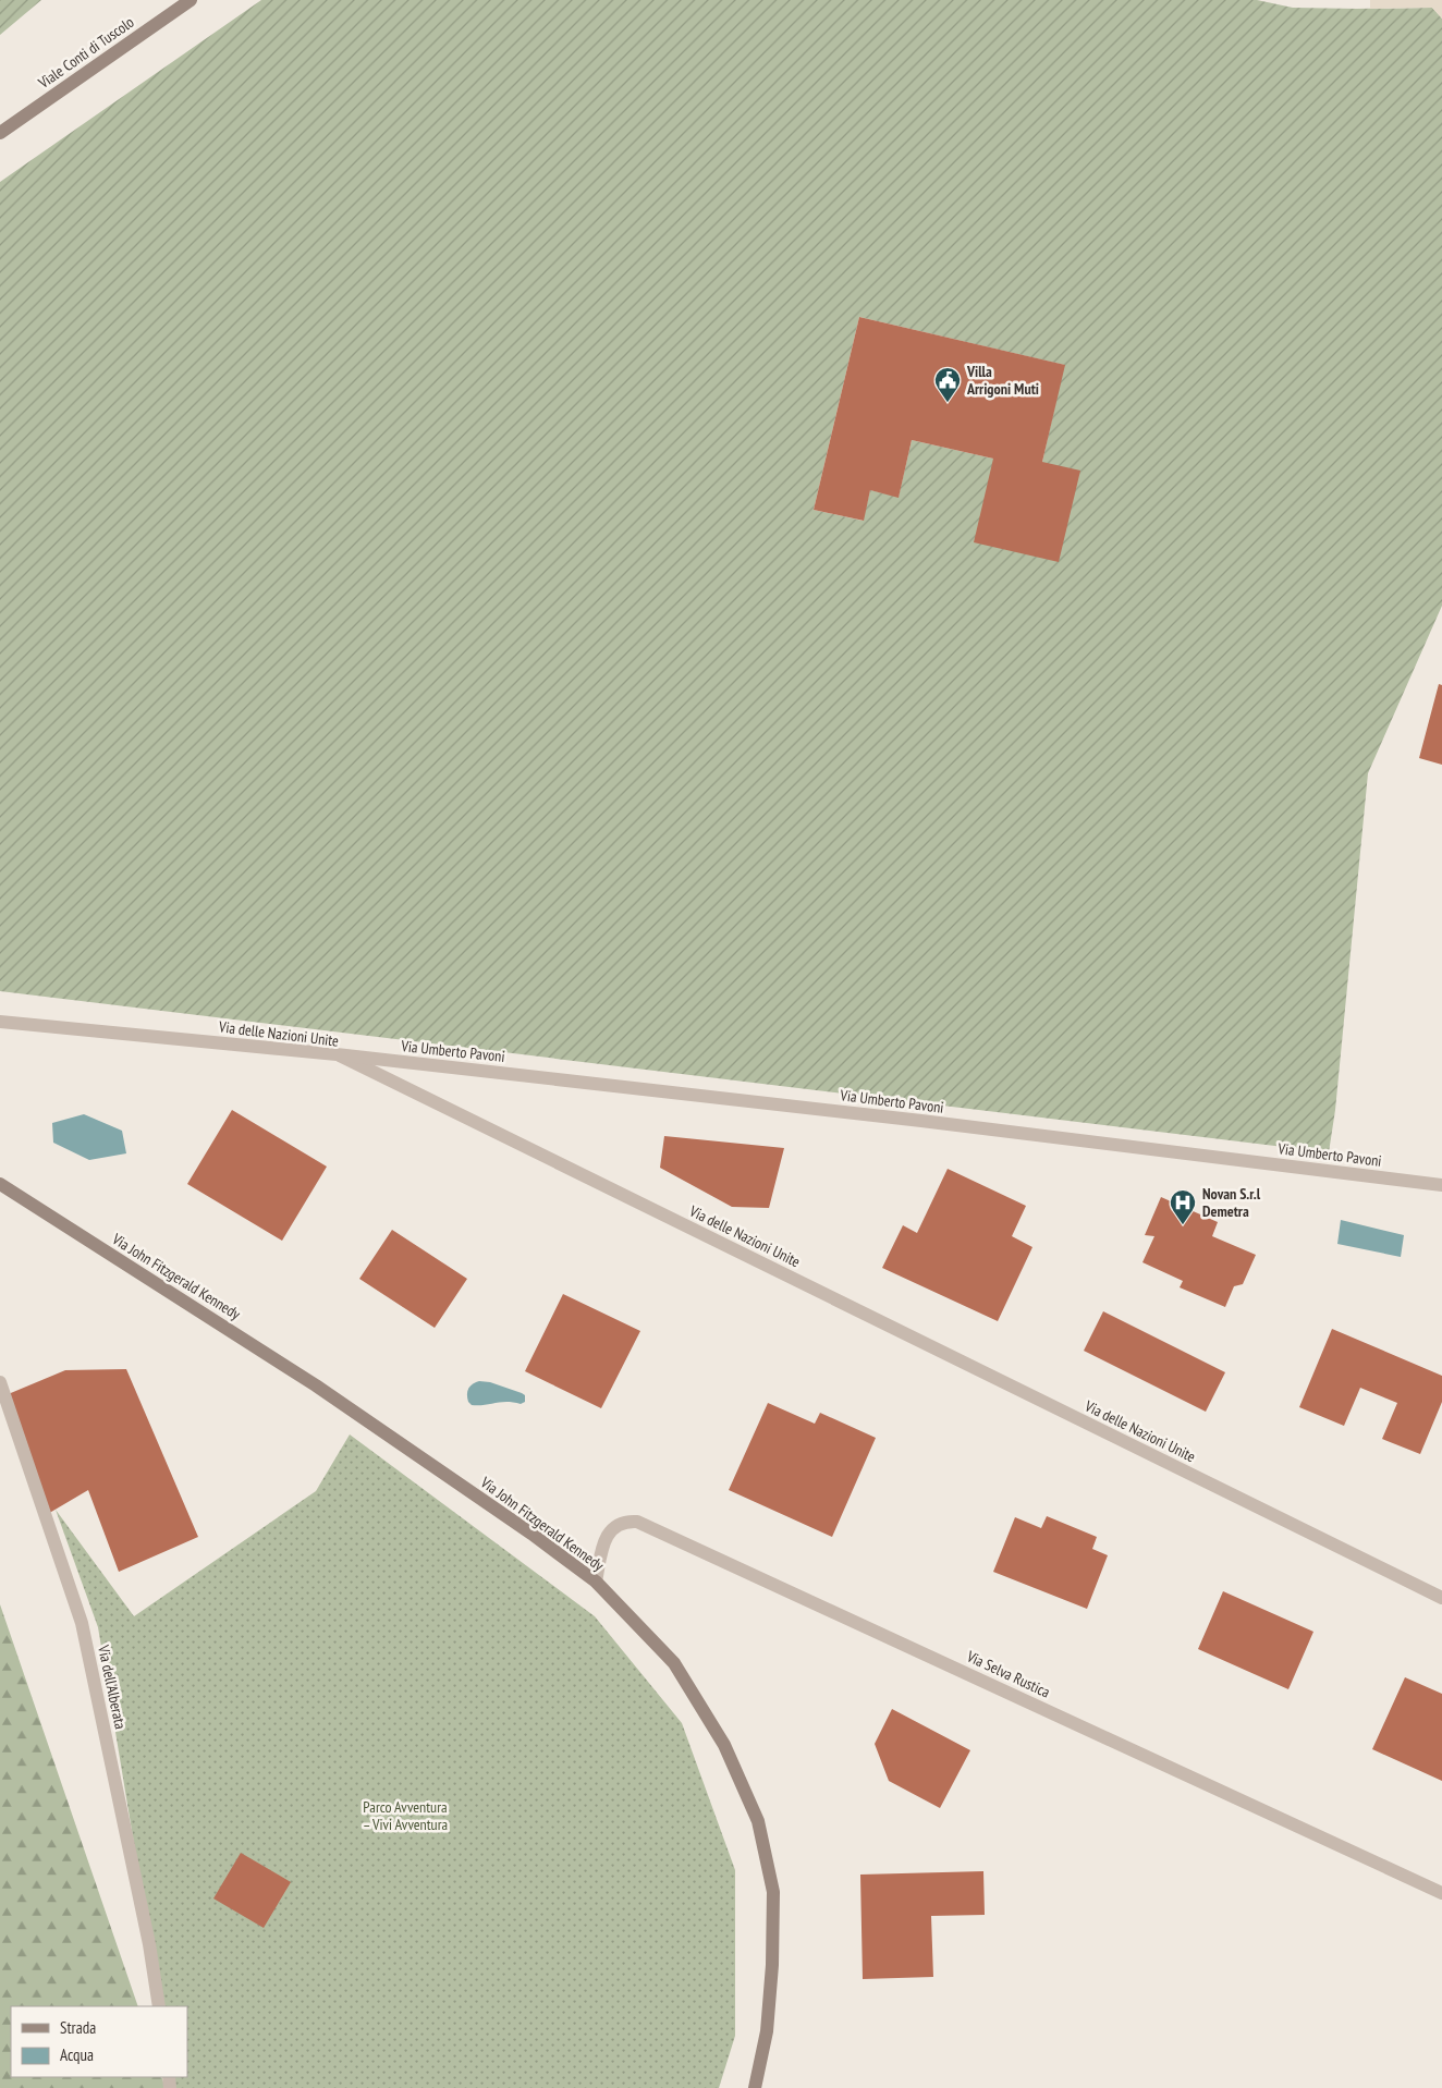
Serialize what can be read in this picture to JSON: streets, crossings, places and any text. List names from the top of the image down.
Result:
{
  "streets": {
    "main road": ["Viale Conti di Tuscolo", "Via John Fitzgerald Kennedy"],
    "street": [
      "Via delle Nazioni Unite",
      "Via Umberto Pavoni",
      "Via Selva Rustica",
      "Via dell'Alberata"
    ]
  },
  "crossings": [
    ["Via delle Nazioni Unite", "Via Umberto Pavoni"],
    ["Via John Fitzgerald Kennedy", "Via Selva Rustica"]
  ],
  "parks": ["Parco Avventura – Vivi Avventura"],
  "places": {
    "public building": ["Villa Arrigoni Muti"],
    "hospital": ["Novan S.r.l Demetra"]
  },
  "legend": ["Strada", "Acqua"]
}
